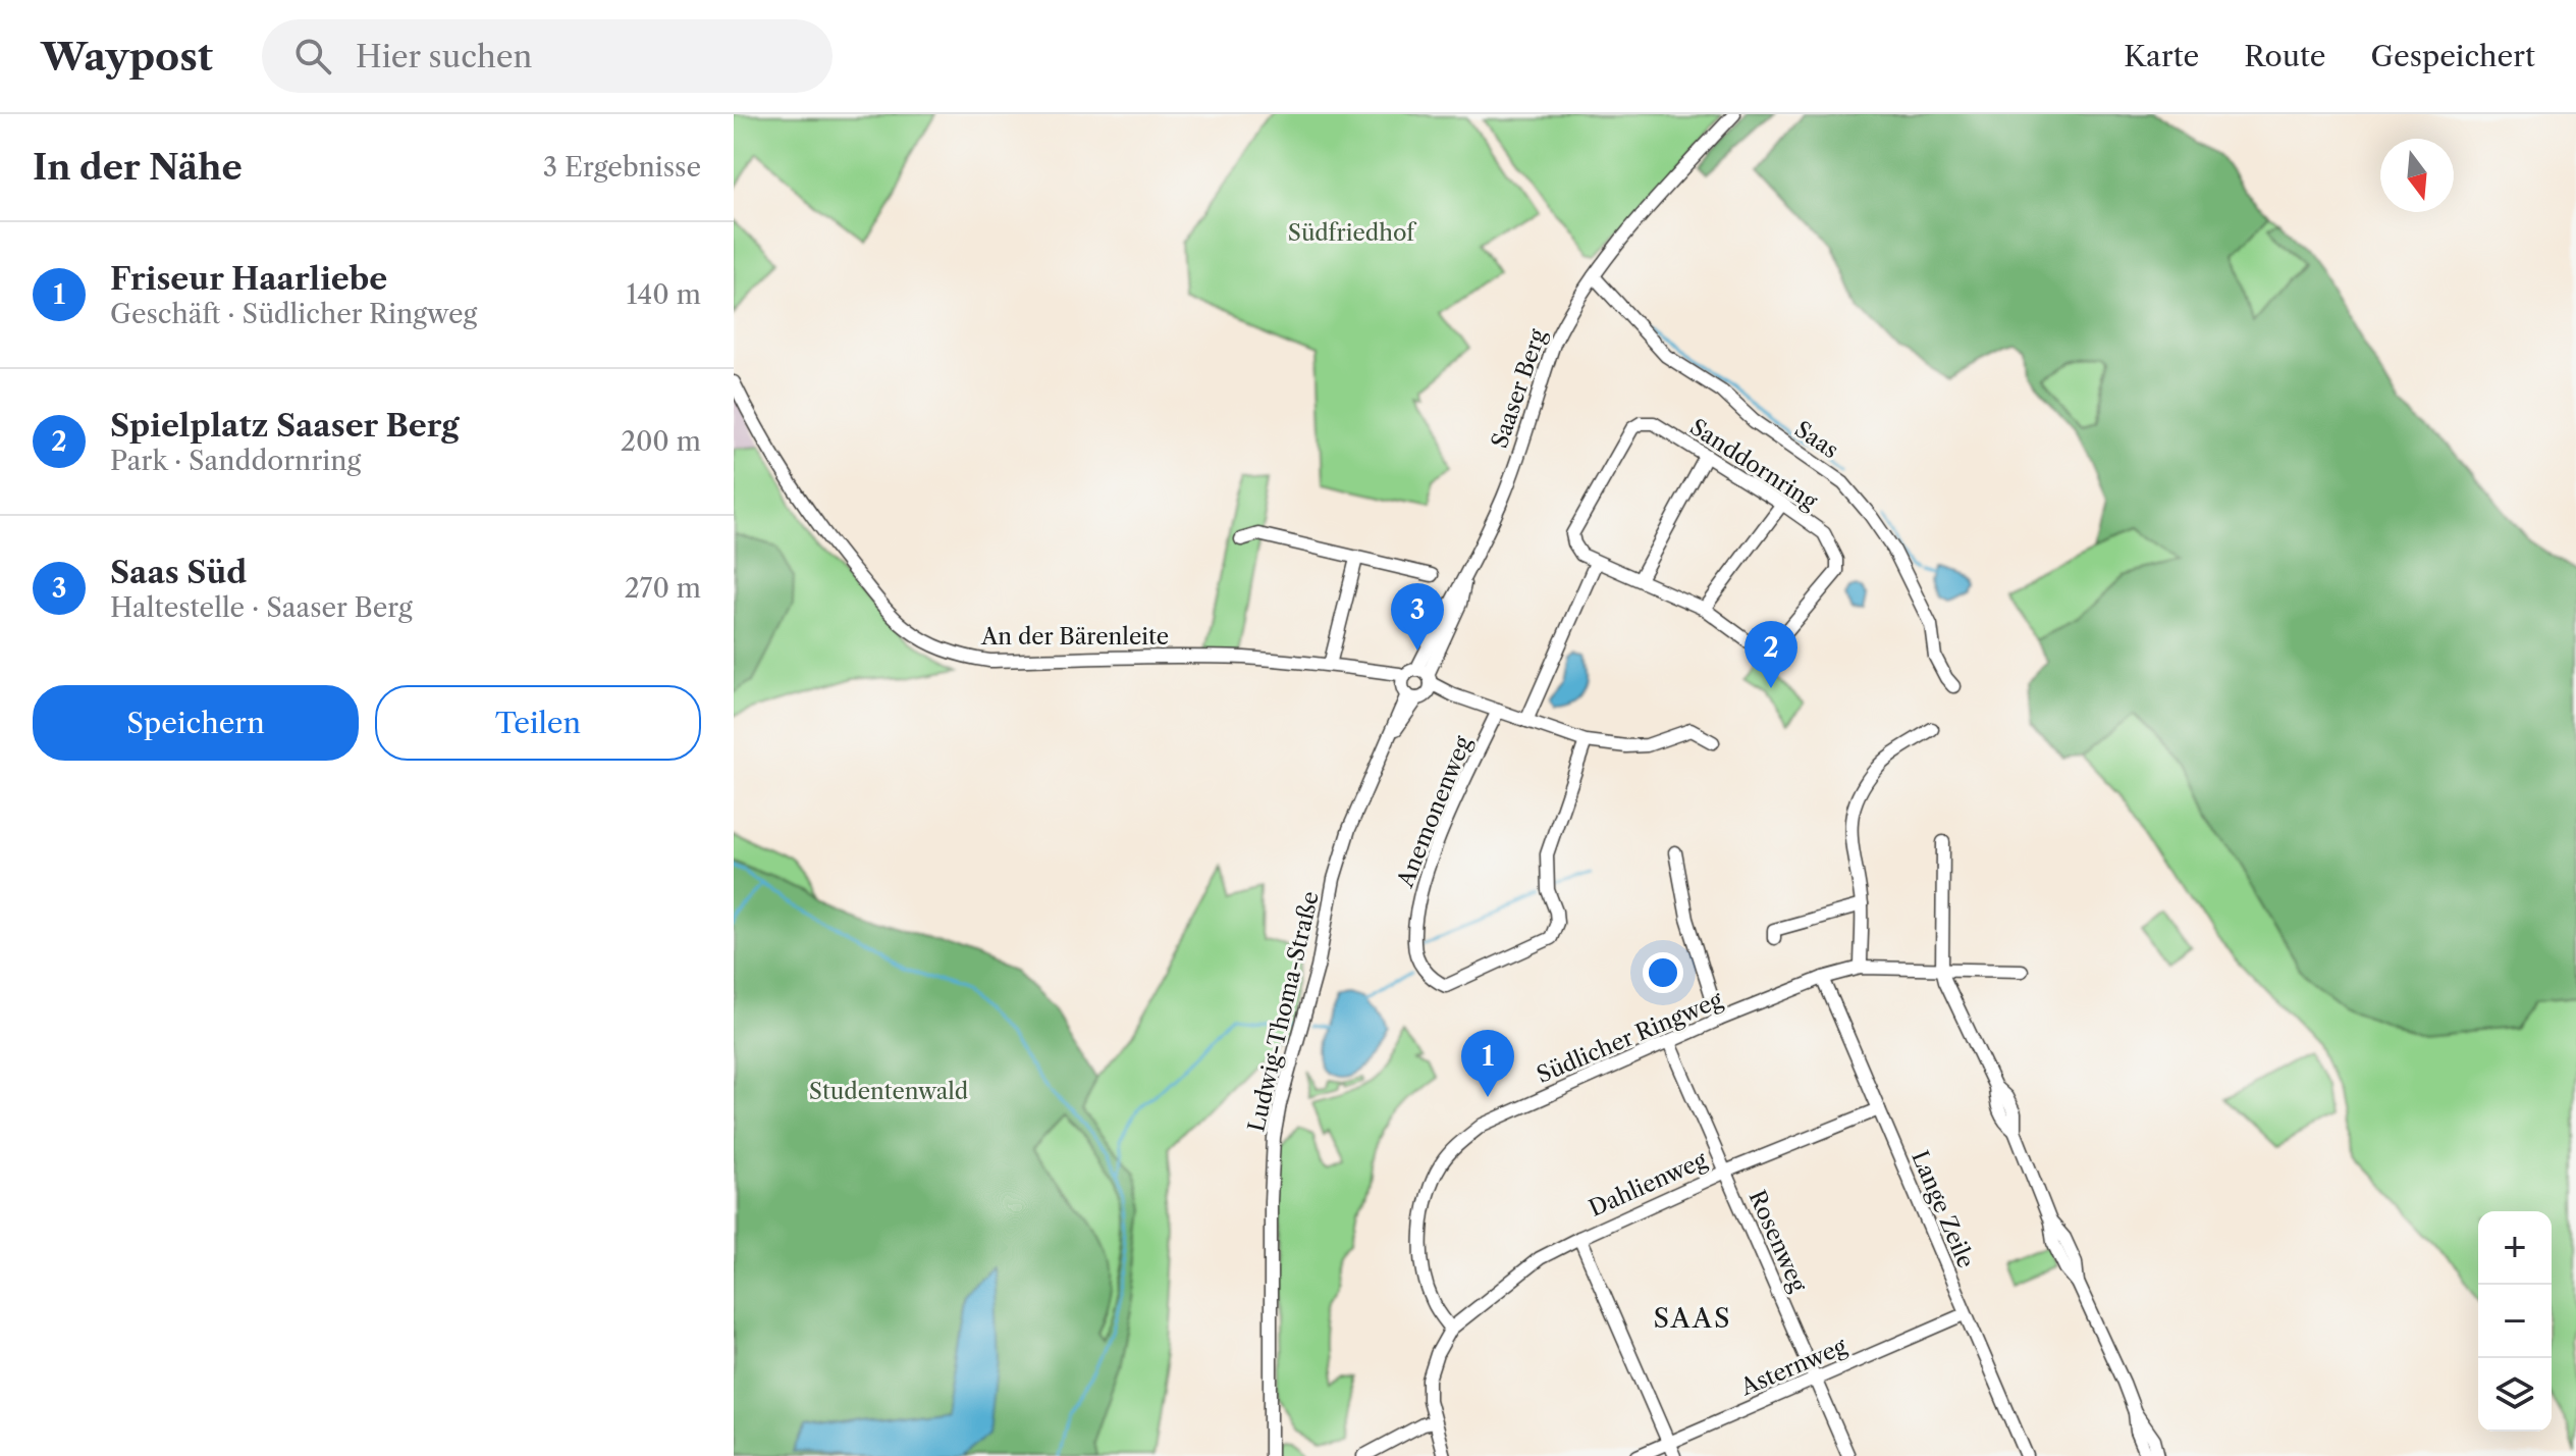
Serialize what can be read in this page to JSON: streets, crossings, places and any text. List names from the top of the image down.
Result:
{
  "streets": {
    "street": [
      "Saaser Berg",
      "Saas",
      "Sanddornring",
      "An der Bärenleite",
      "Anemonenweg",
      "Ludwig-Thoma-Straße",
      "Südlicher Ringweg",
      "Dahlienweg",
      "Lange Zeile",
      "Rosenweg",
      "Asternweg"
    ]
  },
  "crossings": [
    ["Saaser Berg", "Saas"],
    ["Saaser Berg", "An der Bärenleite"],
    ["Saaser Berg", "Ludwig-Thoma-Straße"],
    ["An der Bärenleite", "Ludwig-Thoma-Straße"],
    ["Südlicher Ringweg", "Dahlienweg"],
    ["Südlicher Ringweg", "Lange Zeile"],
    ["Südlicher Ringweg", "Rosenweg"],
    ["Dahlienweg", "Lange Zeile"],
    ["Dahlienweg", "Rosenweg"],
    ["Lange Zeile", "Asternweg"],
    ["Rosenweg", "Asternweg"]
  ],
  "districts": ["SAAS"],
  "parks": ["Südfriedhof", "Studentenwald"],
  "north": "bottom",
  "page": {
    "header": "Waypost",
    "search": "Hier suchen",
    "nav": ["Karte", "Route", "Gespeichert"],
    "heading": ["In der Nähe", "3 Ergebnisse"],
    "list": [
      {
        "mark": "1",
        "name": "Friseur Haarliebe",
        "note": "Geschäft · Südlicher Ringweg",
        "value": "140 m"
      },
      {
        "mark": "2",
        "name": "Spielplatz Saaser Berg",
        "note": "Park · Sanddornring",
        "value": "200 m"
      },
      {
        "mark": "3",
        "name": "Saas Süd",
        "note": "Haltestelle · Saaser Berg",
        "value": "270 m"
      }
    ],
    "pins": ["3", "2", "1"],
    "buttons": ["Speichern", "Teilen"],
    "map_buttons": ["+", "−"]
  }
}
